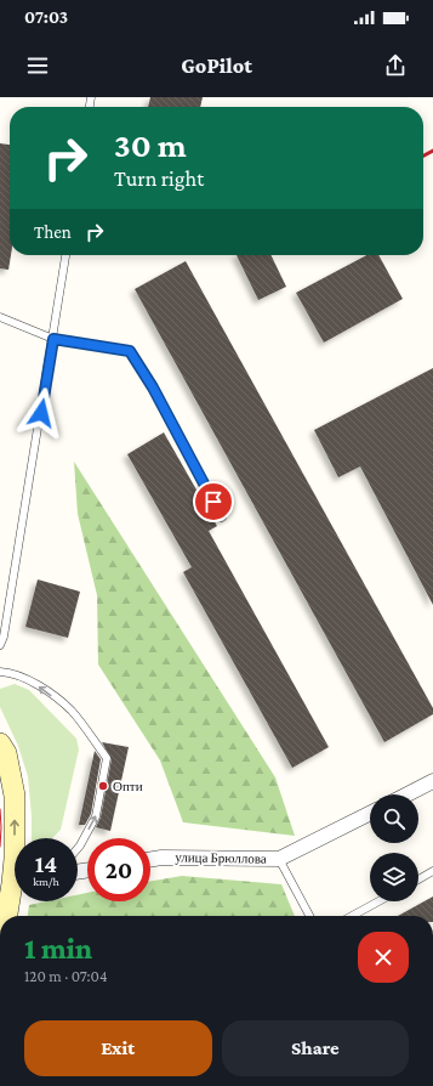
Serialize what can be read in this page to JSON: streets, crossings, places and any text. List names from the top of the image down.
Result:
{
  "streets": {
    "street": ["улица Брюллова"]
  },
  "places": ["Опти"],
  "page": {
    "status": "07:03",
    "header": "GoPilot",
    "turn": ["30 m", "Turn right"],
    "then": "Then",
    "speed": "14 km/h",
    "limit": "20",
    "heading": ["1 min", "120 m · 07:04"],
    "buttons": ["Exit", "Share"]
  }
}
